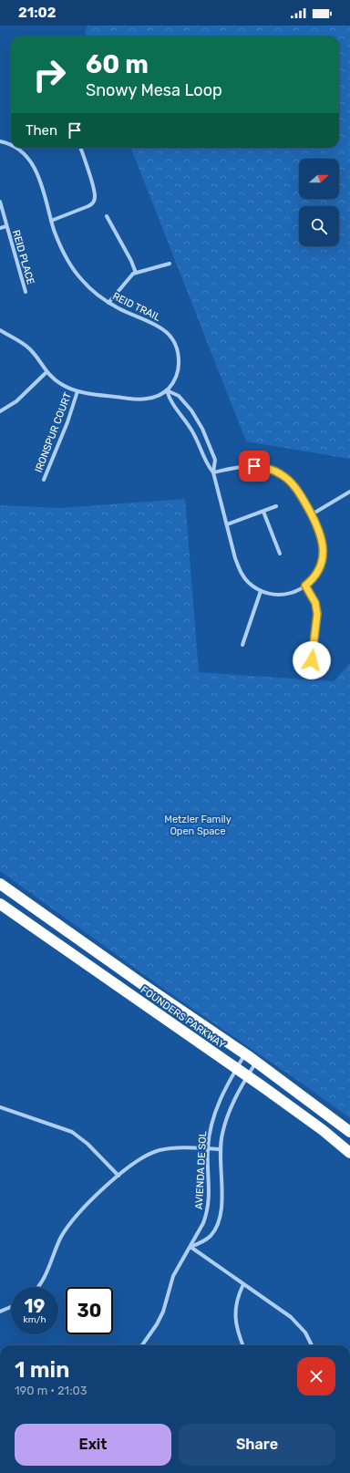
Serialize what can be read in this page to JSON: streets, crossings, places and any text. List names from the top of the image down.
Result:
{
  "streets": {
    "highway": ["FOUNDERS PARKWAY"],
    "street": [
      "REID PLACE",
      "REID TRAIL",
      "IRONSPUR COURT",
      "AVIENDA DE SOL"
    ]
  },
  "crossings": [
    ["REID TRAIL", "IRONSPUR COURT"],
    ["FOUNDERS PARKWAY", "AVIENDA DE SOL"]
  ],
  "parks": ["Metzler Family Open Space"],
  "north": "right",
  "page": {
    "status": "21:02",
    "turn": ["60 m", "Snowy Mesa Loop"],
    "then": "Then",
    "speed": "19 km/h",
    "limit": "30",
    "heading": ["1 min", "190 m · 21:03"],
    "buttons": ["Exit", "Share"]
  }
}
